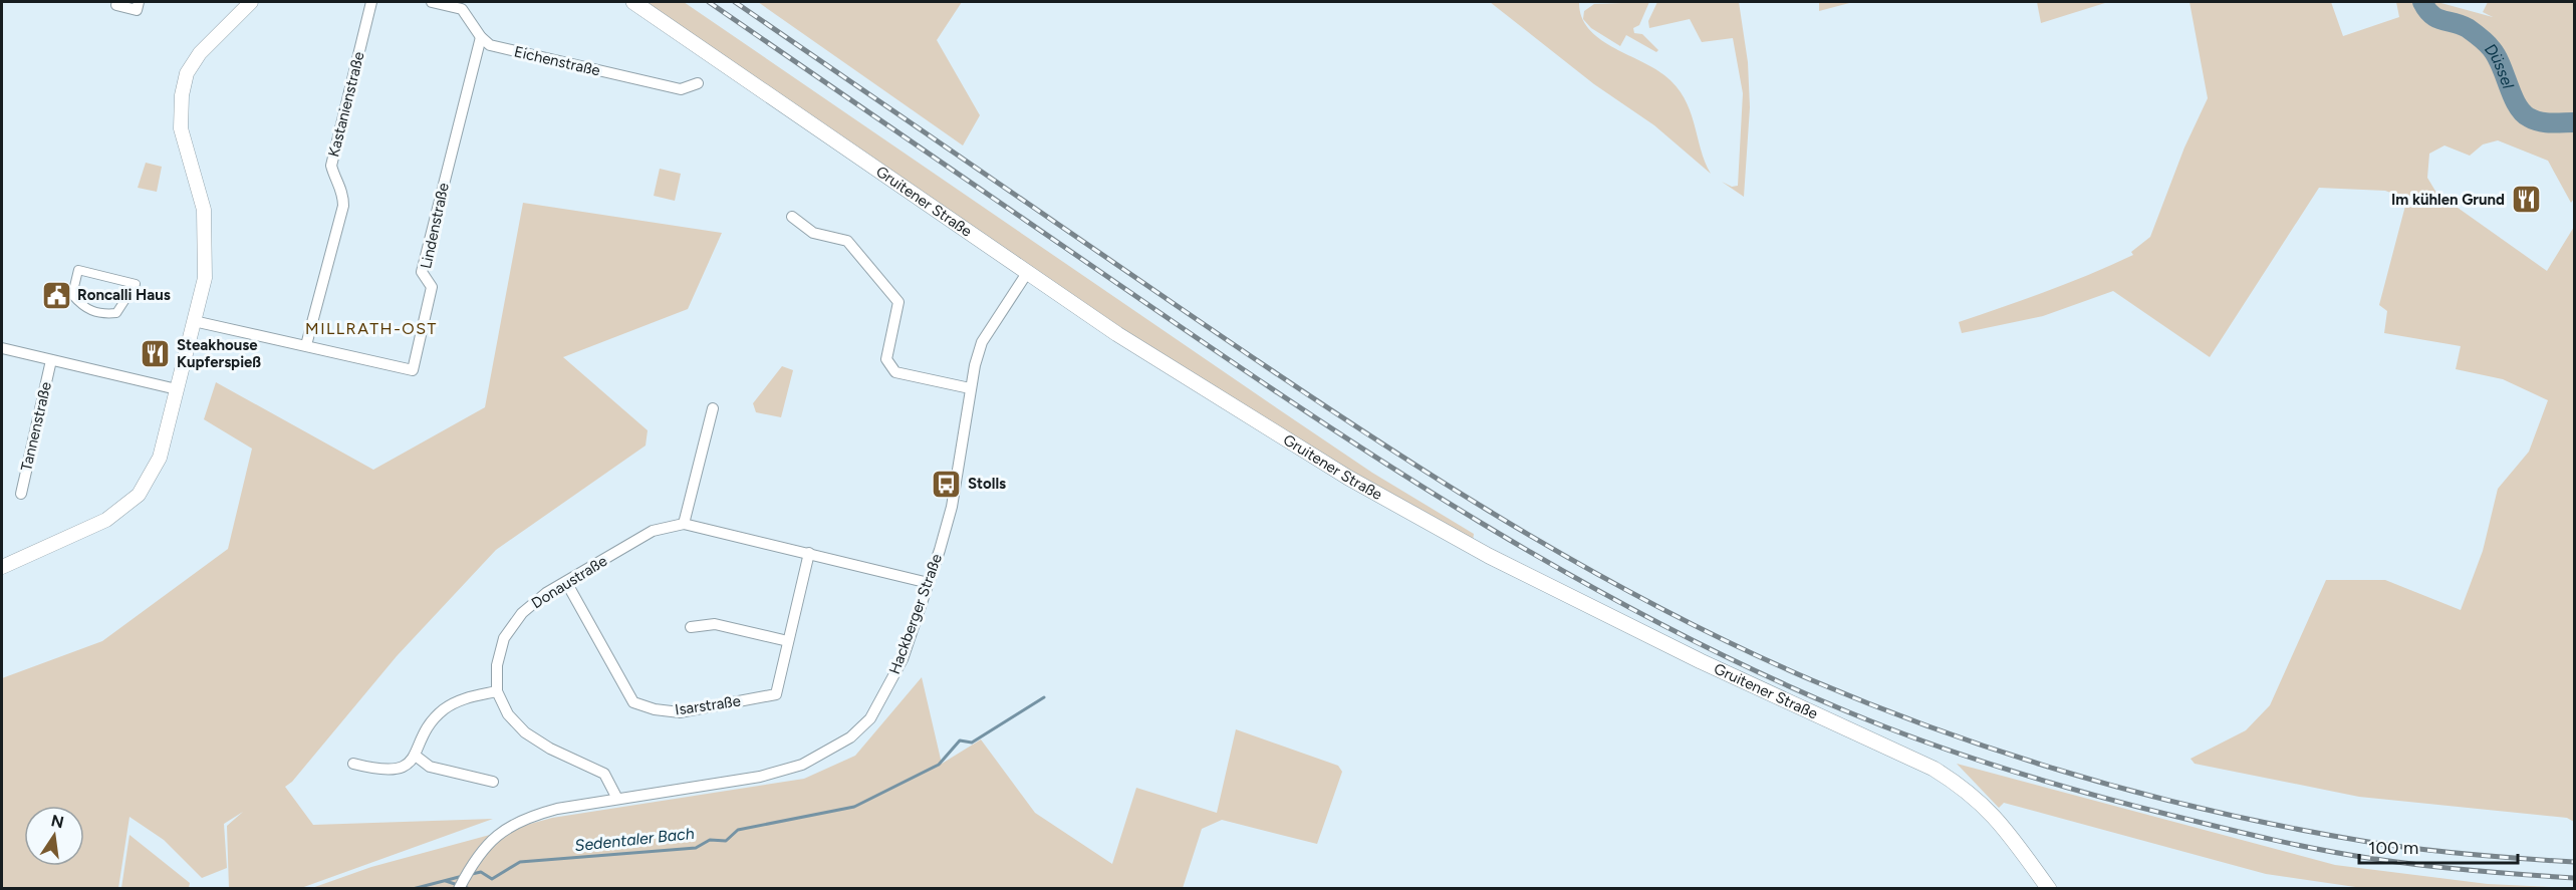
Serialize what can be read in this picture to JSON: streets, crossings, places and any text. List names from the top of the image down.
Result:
{
  "streets": {
    "main road": ["Gruitener Straße"],
    "street": [
      "Eichenstraße",
      "Kastanienstraße",
      "Lindenstraße",
      "Tannenstraße",
      "Donaustraße",
      "Hackberger Straße",
      "Isarstraße"
    ]
  },
  "crossings": [
    ["Eichenstraße", "Lindenstraße"],
    ["Kastanienstraße", "Lindenstraße"],
    ["Gruitener Straße", "Hackberger Straße"],
    ["Donaustraße", "Hackberger Straße"],
    ["Donaustraße", "Isarstraße"]
  ],
  "districts": ["MILLRATH-OST"],
  "water": ["Düssel", "Sedentaler Bach"],
  "places": {
    "restaurant": ["Im kühlen Grund", "Steakhouse Kupferspieß"],
    "public building": ["Roncalli Haus"],
    "bus stop": ["Stolls"]
  },
  "scale_bar": "100 m",
  "north": "top"
}
